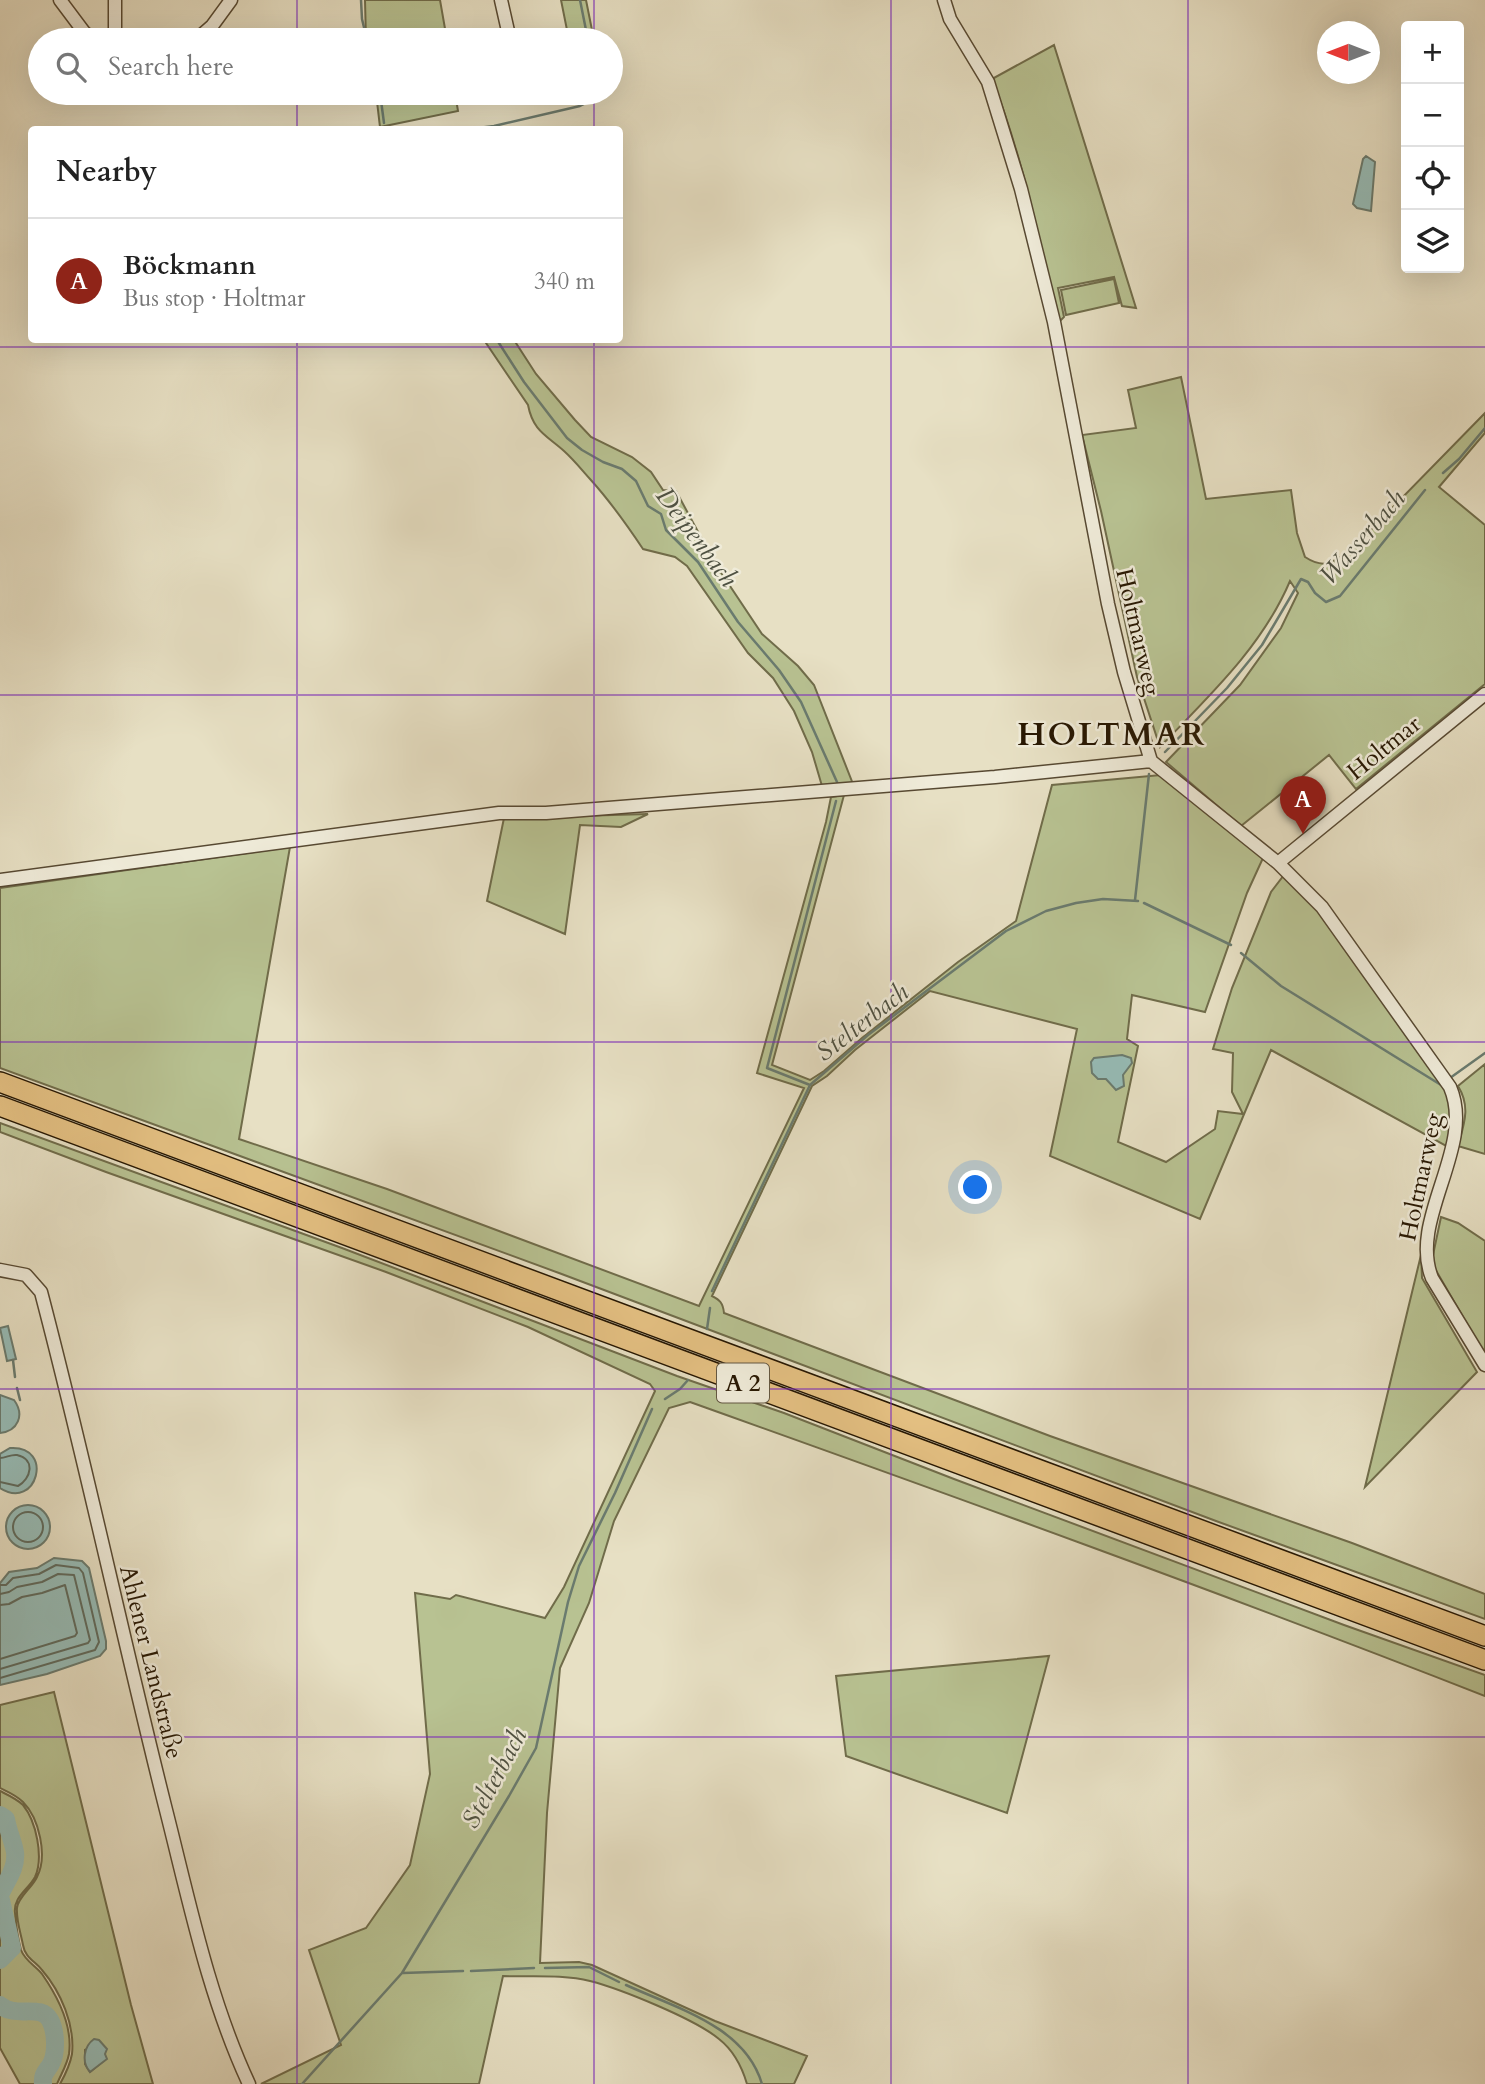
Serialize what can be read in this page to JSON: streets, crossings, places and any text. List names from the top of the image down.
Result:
{
  "streets": {
    "highway": ["A 2"],
    "street": ["Holtmarweg", "Holtmar", "Ahlener Landstraße"]
  },
  "crossings": [
    ["Holtmarweg", "Holtmar"]
  ],
  "districts": ["HOLTMAR"],
  "water": ["Deipenbach", "Wasserbach", "Stelterbach"],
  "north": "left",
  "page": {
    "map_buttons": ["+", "−"],
    "search": "Search here",
    "heading": "Nearby",
    "list": [
      {
        "mark": "A",
        "name": "Böckmann",
        "note": "Bus stop · Holtmar",
        "value": "340 m"
      }
    ],
    "pins": "A"
  }
}
